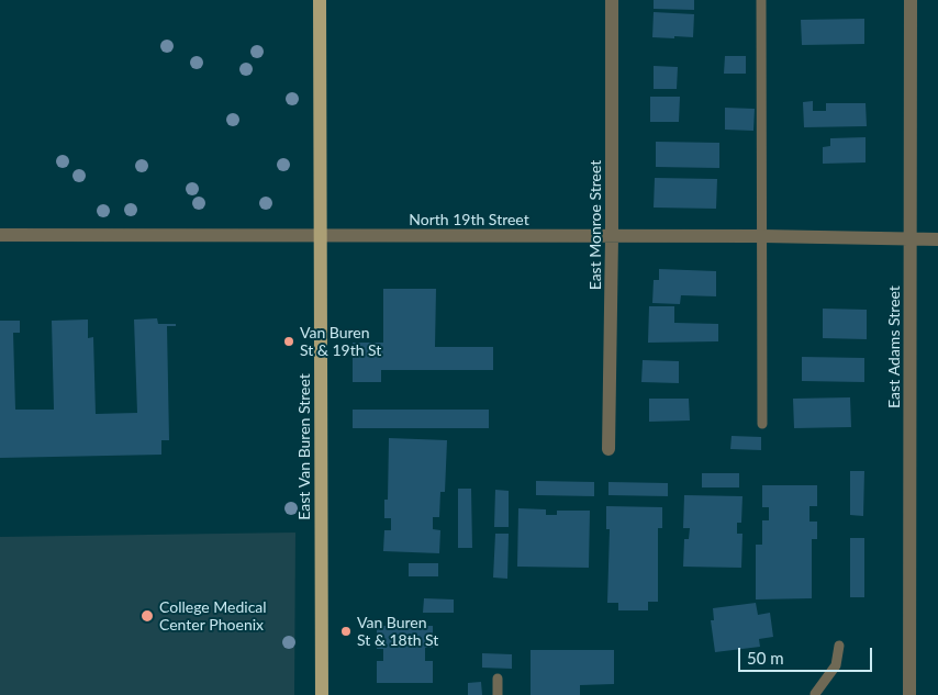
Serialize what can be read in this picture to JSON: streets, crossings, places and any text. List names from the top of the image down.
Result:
{
  "streets": {
    "main road": ["East Van Buren Street"],
    "street": ["North 19th Street", "East Monroe Street", "East Adams Street"]
  },
  "crossings": [
    ["North 19th Street", "East Monroe Street"],
    ["North 19th Street", "East Adams Street"],
    ["North 19th Street", "East Van Buren Street"]
  ],
  "places": ["Van Buren St & 19th St", "College Medical Center Phoenix", "Van Buren St & 18th St"],
  "scale_bar": "50 m"
}
